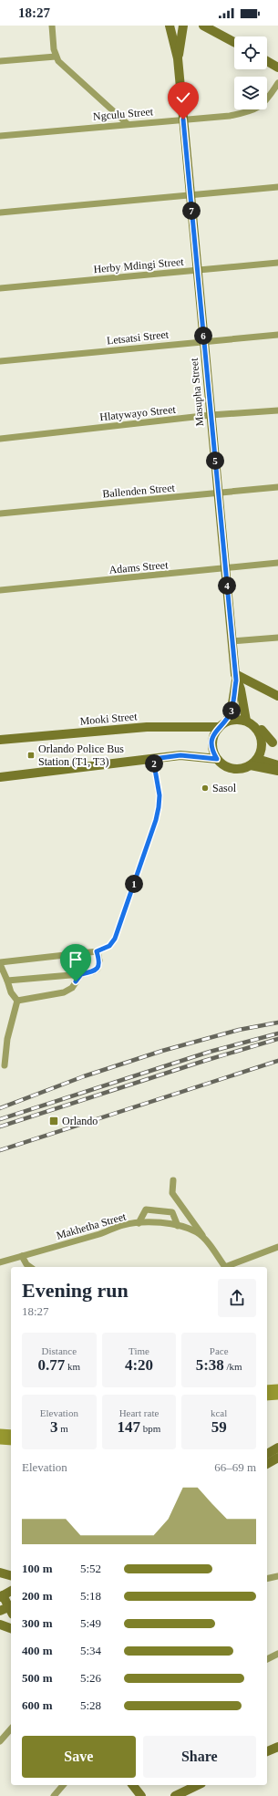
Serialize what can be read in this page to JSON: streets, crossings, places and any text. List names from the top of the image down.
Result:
{
  "streets": {
    "street": [
      "Ngculu Street",
      "Herby Mdingi Street",
      "Letsatsi Street",
      "Masupha Street",
      "Hlatywayo Street",
      "Ballenden Street",
      "Adams Street",
      "Mooki Street",
      "Makhetha Street"
    ]
  },
  "crossings": [
    ["Ngculu Street", "Masupha Street"],
    ["Herby Mdingi Street", "Masupha Street"],
    ["Letsatsi Street", "Masupha Street"],
    ["Masupha Street", "Hlatywayo Street"],
    ["Masupha Street", "Ballenden Street"],
    ["Masupha Street", "Adams Street"],
    ["Masupha Street", "Mooki Street"]
  ],
  "places": {
    "transit": ["Orlando Police Bus Station (T1, T3)", "Orlando"],
    "other": ["Sasol"]
  },
  "page": {
    "status": "18:27",
    "pins": [
      "7",
      "6",
      "5",
      "4",
      "3",
      "2",
      "1"
    ],
    "heading": ["Evening run", "18:27"],
    "stats": [
      ["Distance", "0.77 km"],
      ["Time", "4:20"],
      ["Pace", "5:38 /km"],
      ["Elevation", "3 m"],
      ["Heart rate", "147 bpm"],
      ["kcal", "59"]
    ],
    "chart": ["Elevation", "66–69 m"],
    "list": [
      {
        "name": "100 m",
        "note": "5:52"
      },
      {
        "name": "200 m",
        "note": "5:18"
      },
      {
        "name": "300 m",
        "note": "5:49"
      },
      {
        "name": "400 m",
        "note": "5:34"
      },
      {
        "name": "500 m",
        "note": "5:26"
      },
      {
        "name": "600 m",
        "note": "5:28"
      }
    ],
    "buttons": ["Save", "Share"]
  }
}
